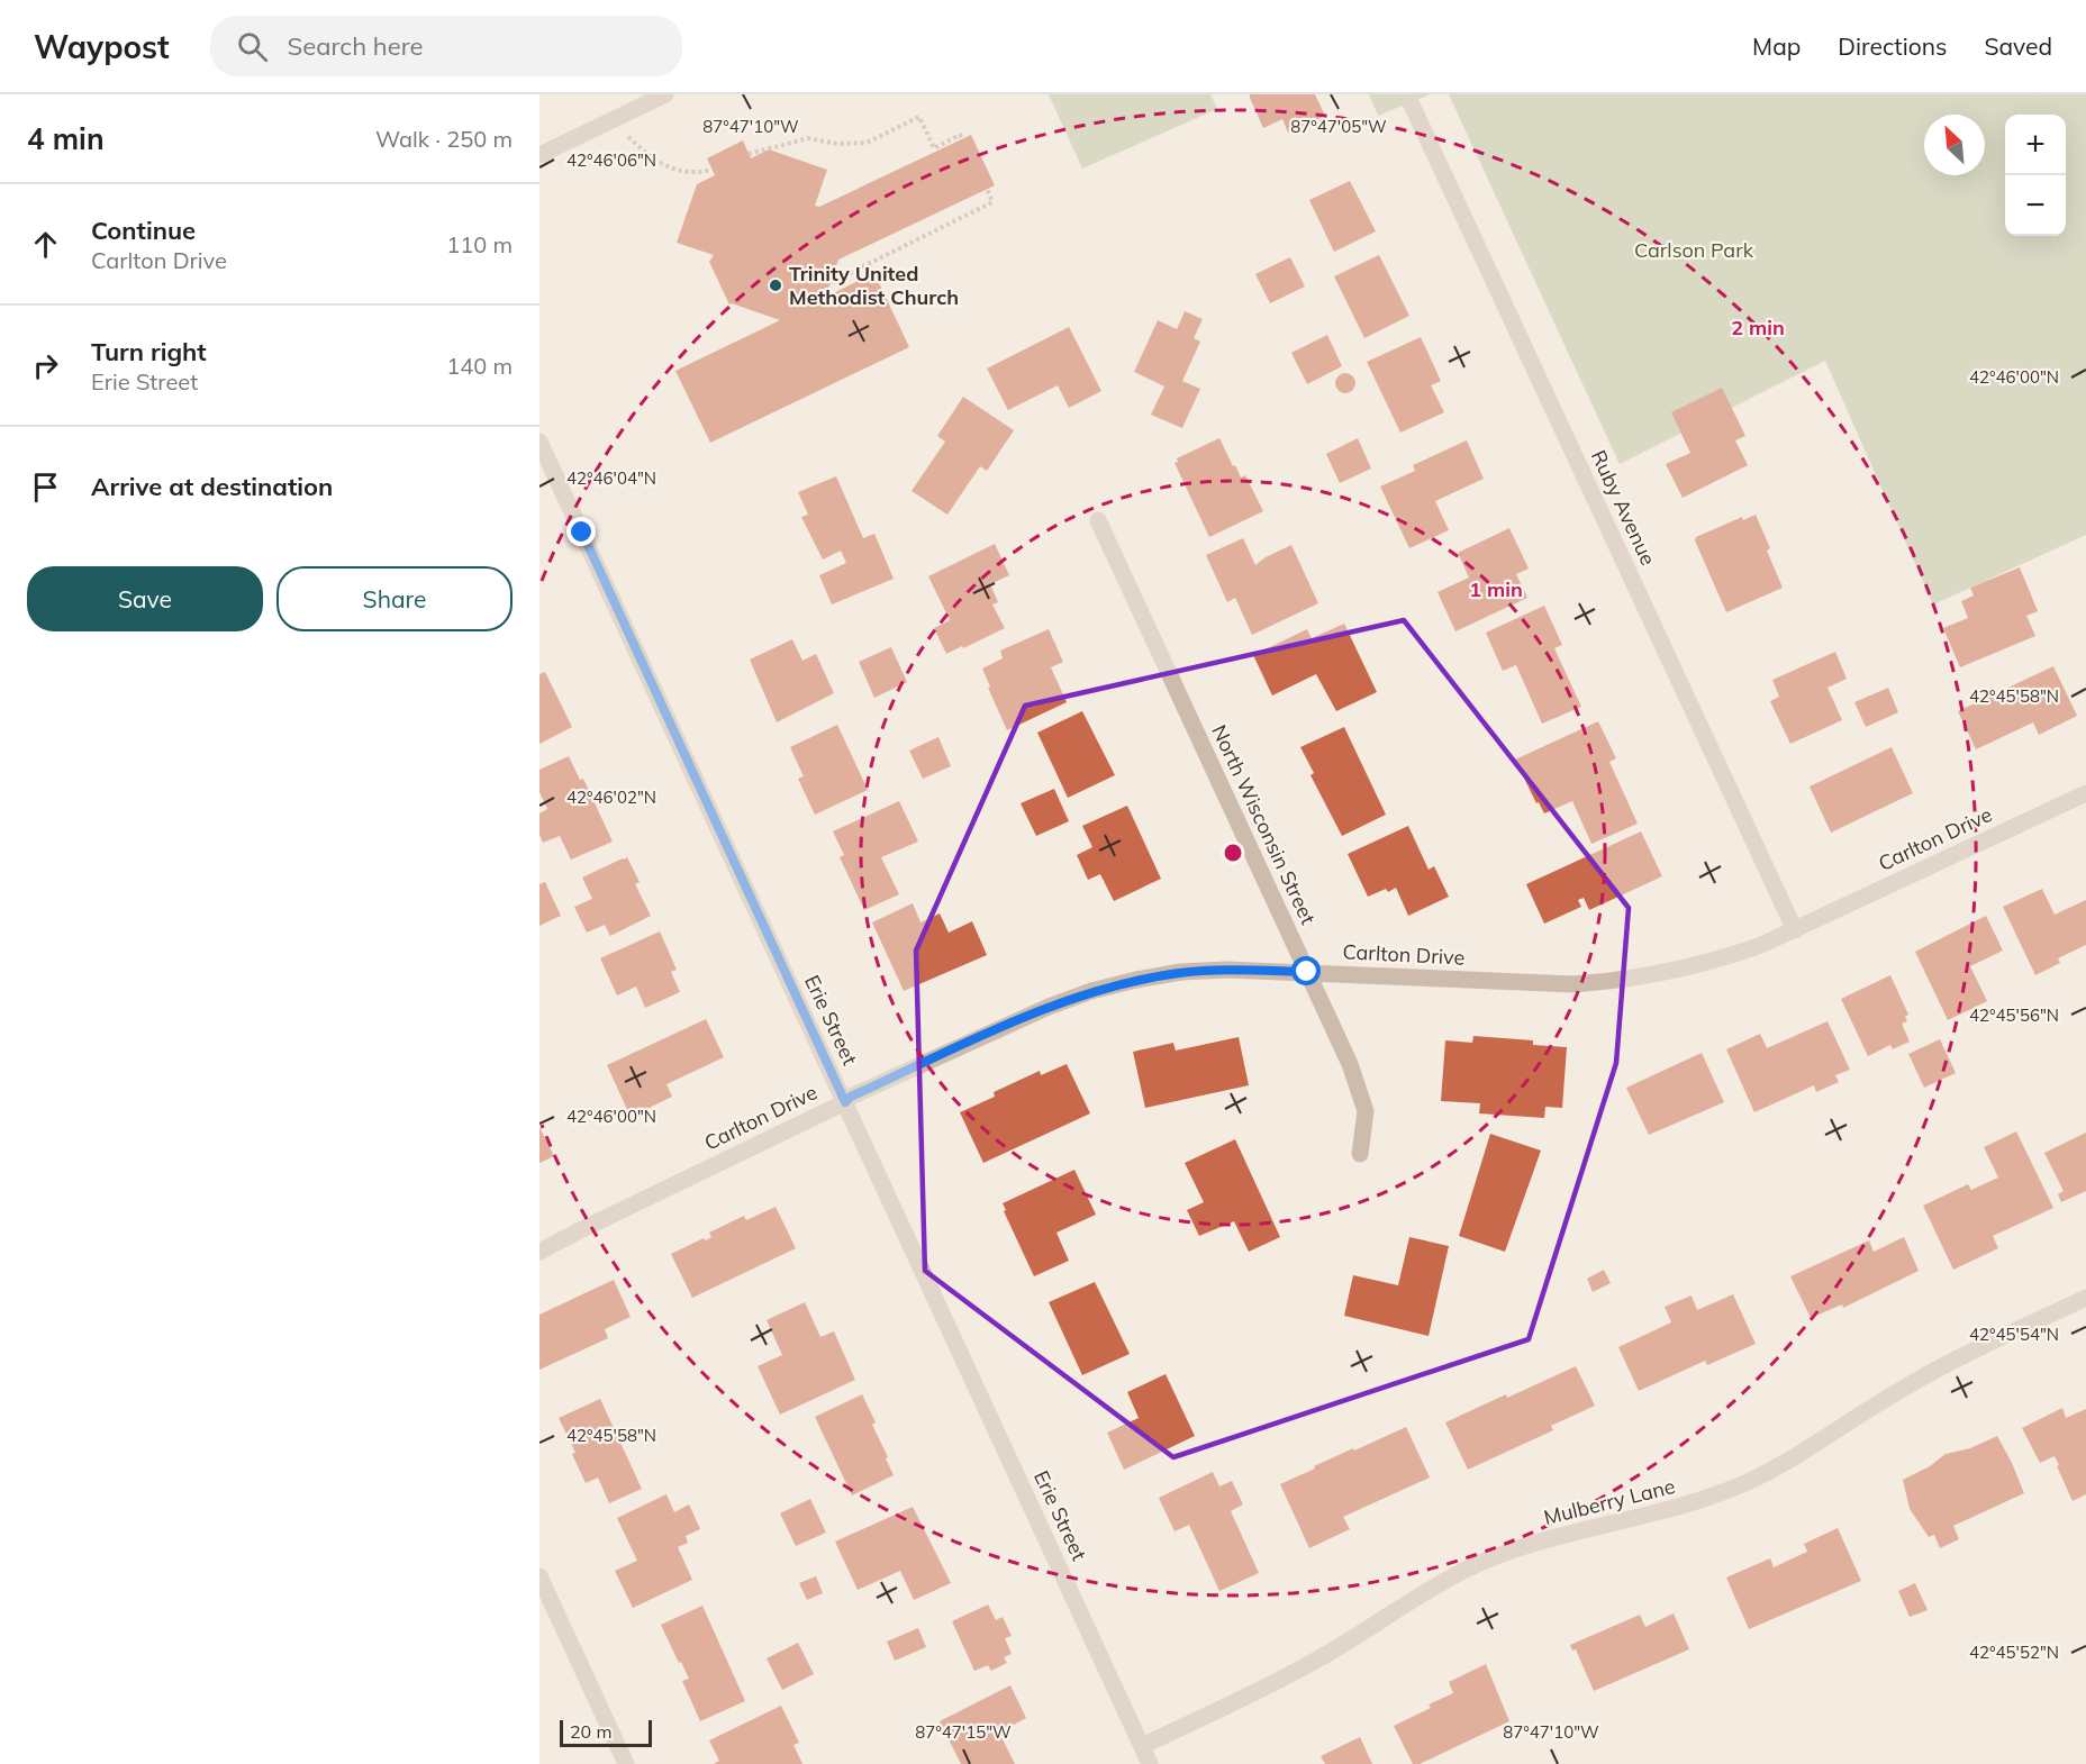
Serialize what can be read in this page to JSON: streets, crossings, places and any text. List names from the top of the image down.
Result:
{
  "streets": {
    "street": [
      "Ruby Avenue",
      "North Wisconsin Street",
      "Carlton Drive",
      "Erie Street",
      "Mulberry Lane"
    ]
  },
  "crossings": [
    ["Ruby Avenue", "Carlton Drive"],
    ["North Wisconsin Street", "Carlton Drive"],
    ["Carlton Drive", "Erie Street"],
    ["Erie Street", "Mulberry Lane"]
  ],
  "parks": ["Carlson Park"],
  "places": ["Trinity United Methodist Church"],
  "scale_bar": "20 m",
  "north": "top left",
  "page": {
    "header": "Waypost",
    "search": "Search here",
    "nav": ["Map", "Directions", "Saved"],
    "heading": ["4 min", "Walk · 250 m"],
    "map_buttons": ["+", "−"],
    "list": [
      ["Continue", "Carlton Drive", "110 m"],
      ["Turn right", "Erie Street", "140 m"],
      "Arrive at destination"
    ],
    "buttons": ["Save", "Share"],
    "scale": "20 m"
  },
  "coordinates": [
    "87°47'10\"W",
    "87°47'05\"W",
    "42°46'06\"N",
    "42°46'00\"N",
    "42°46'04\"N",
    "42°45'58\"N",
    "42°46'02\"N",
    "42°45'56\"N",
    "42°45'54\"N",
    "42°45'52\"N",
    "87°47'15\"W"
  ],
  "rings": ["2 min", "1 min"]
}
